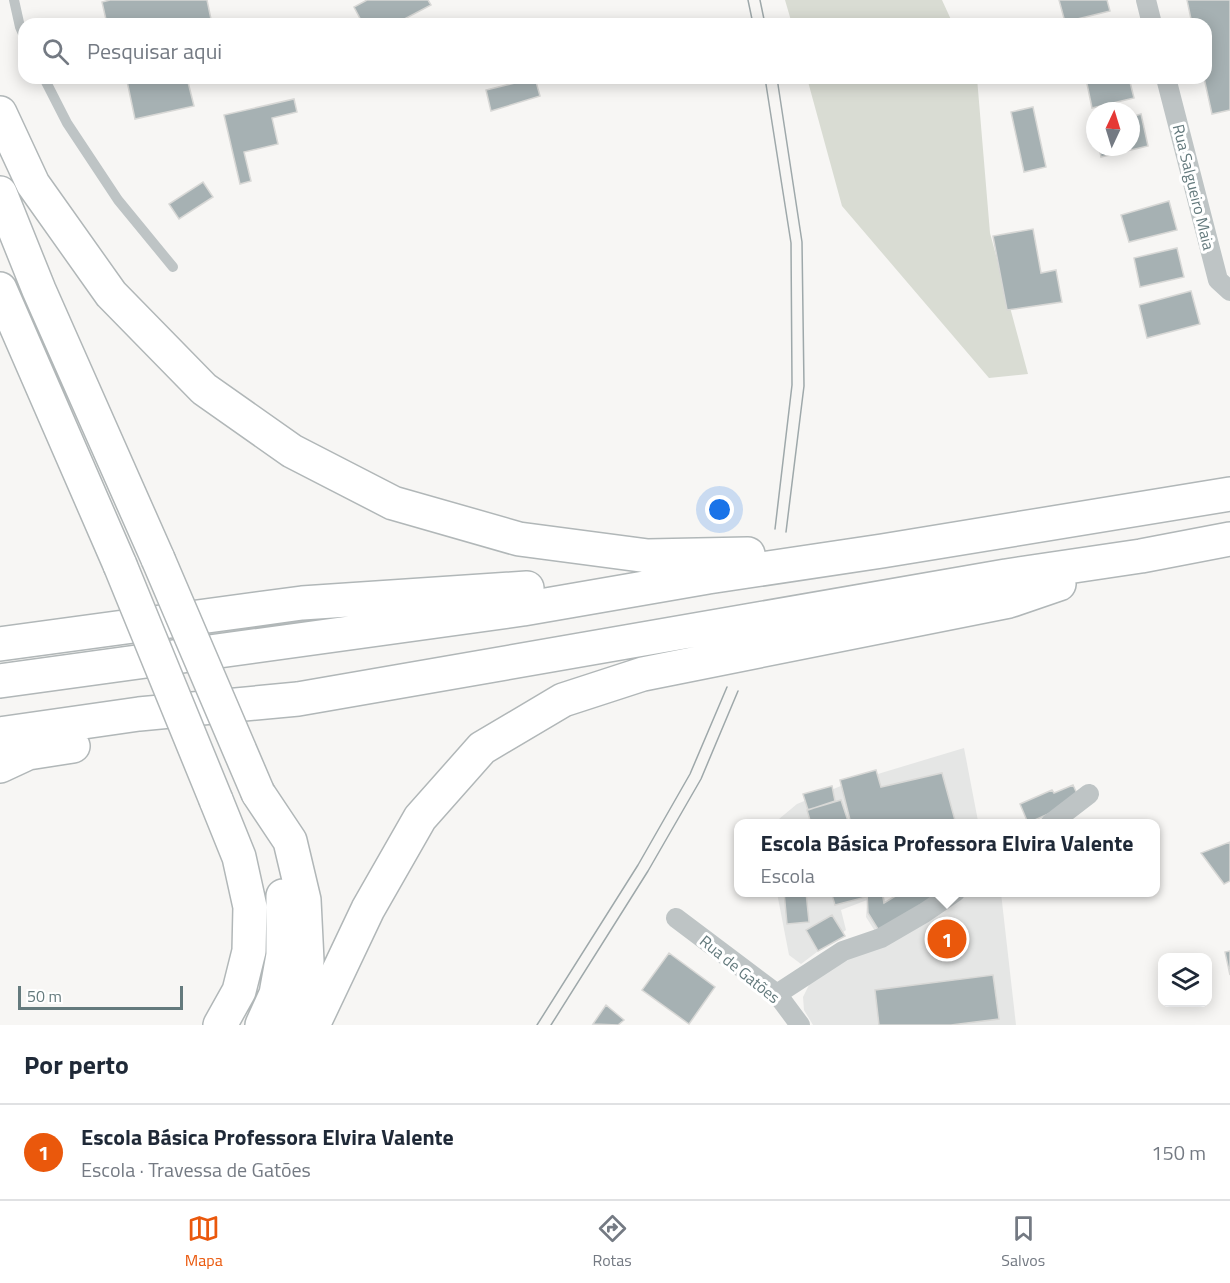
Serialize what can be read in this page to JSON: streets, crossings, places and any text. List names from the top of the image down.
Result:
{
  "streets": {
    "street": ["Rua Salgueiro Maia", "Rua de Gatões"]
  },
  "scale_bar": "50 m",
  "north": "top",
  "page": {
    "search": "Pesquisar aqui",
    "popup": ["Escola Básica Professora Elvira Valente", "Escola"],
    "pins": "1",
    "scale": "50 m",
    "heading": "Por perto",
    "list": [
      {
        "mark": "1",
        "name": "Escola Básica Professora Elvira Valente",
        "note": "Escola · Travessa de Gatões",
        "value": "150 m"
      }
    ],
    "nav": ["Mapa", "Rotas", "Salvos"]
  }
}
